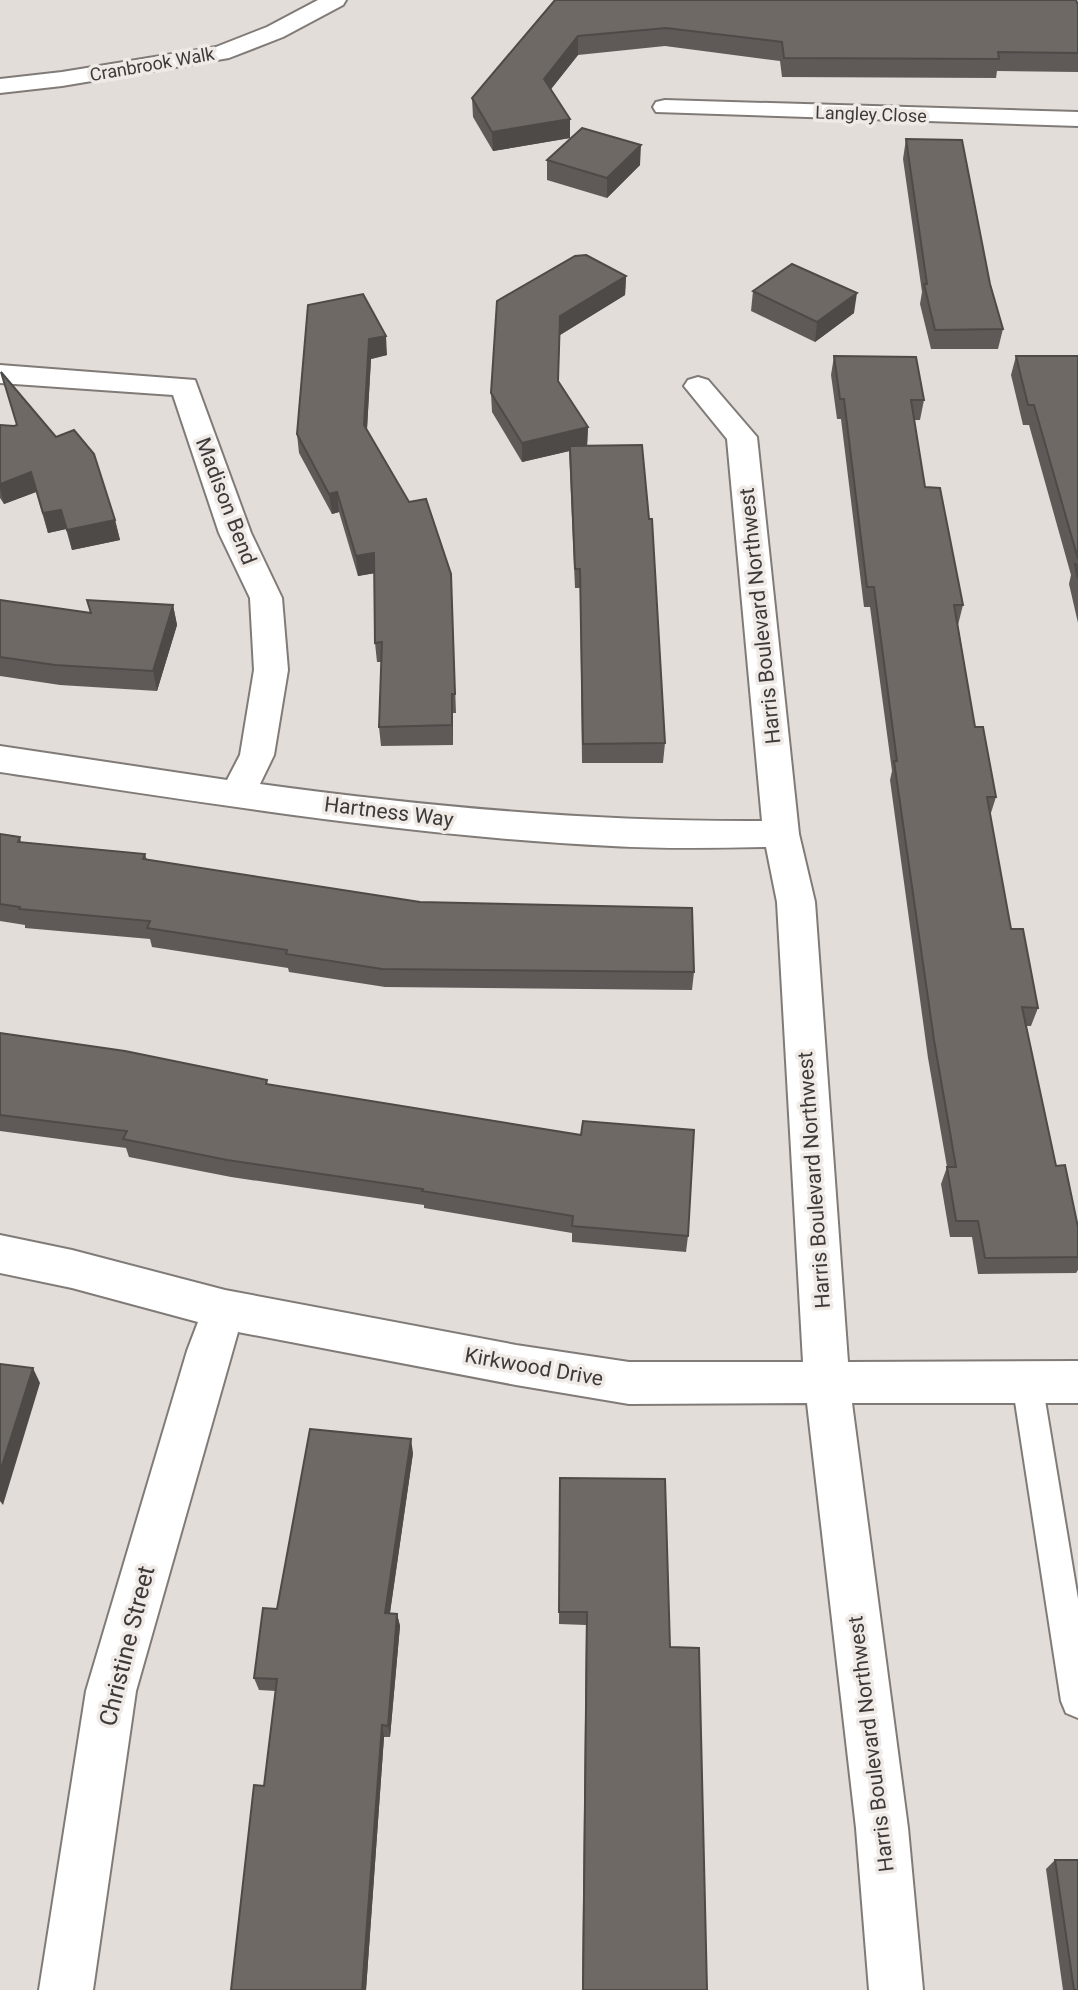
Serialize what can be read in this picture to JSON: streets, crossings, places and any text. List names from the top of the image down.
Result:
{
  "streets": {
    "street": [
      "Cranbrook Walk",
      "Langley Close",
      "Madison Bend",
      "Harris Boulevard Northwest",
      "Hartness Way",
      "Kirkwood Drive",
      "Christine Street"
    ]
  },
  "crossings": [
    ["Madison Bend", "Hartness Way"],
    ["Harris Boulevard Northwest", "Hartness Way"],
    ["Harris Boulevard Northwest", "Kirkwood Drive"],
    ["Kirkwood Drive", "Christine Street"]
  ]
}
